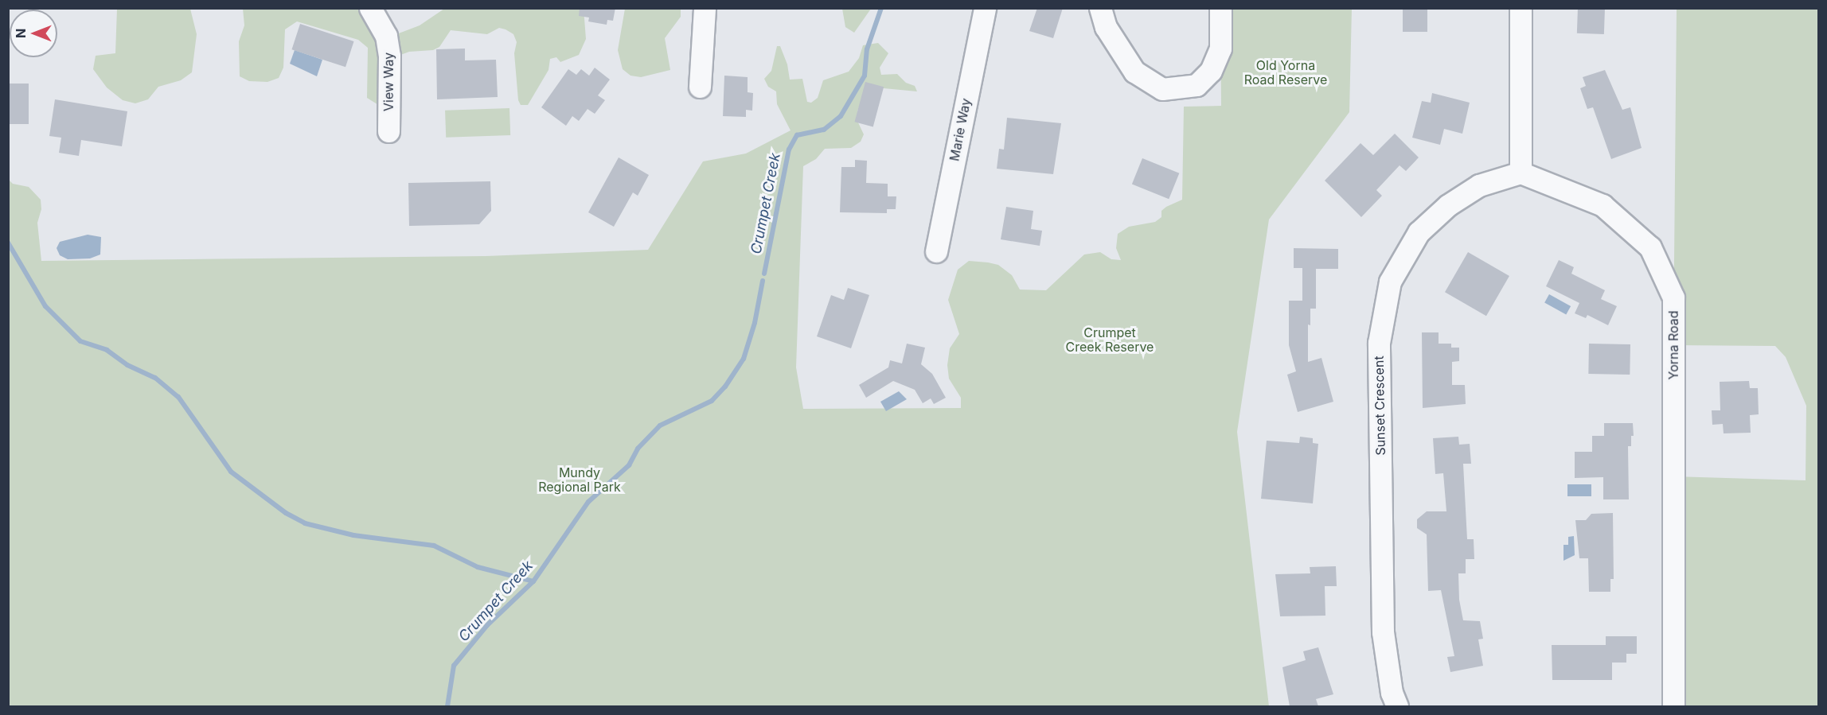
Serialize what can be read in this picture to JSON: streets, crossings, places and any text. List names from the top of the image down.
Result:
{
  "streets": {
    "street": [
      "View Way",
      "Marie Way",
      "Yorna Road",
      "Sunset Crescent"
    ]
  },
  "crossings": [
    ["Yorna Road", "Sunset Crescent"]
  ],
  "water": ["Crumpet Creek"],
  "parks": ["Old Yorna Road Reserve", "Crumpet Creek Reserve", "Mundy Regional Park"],
  "north": "left"
}
